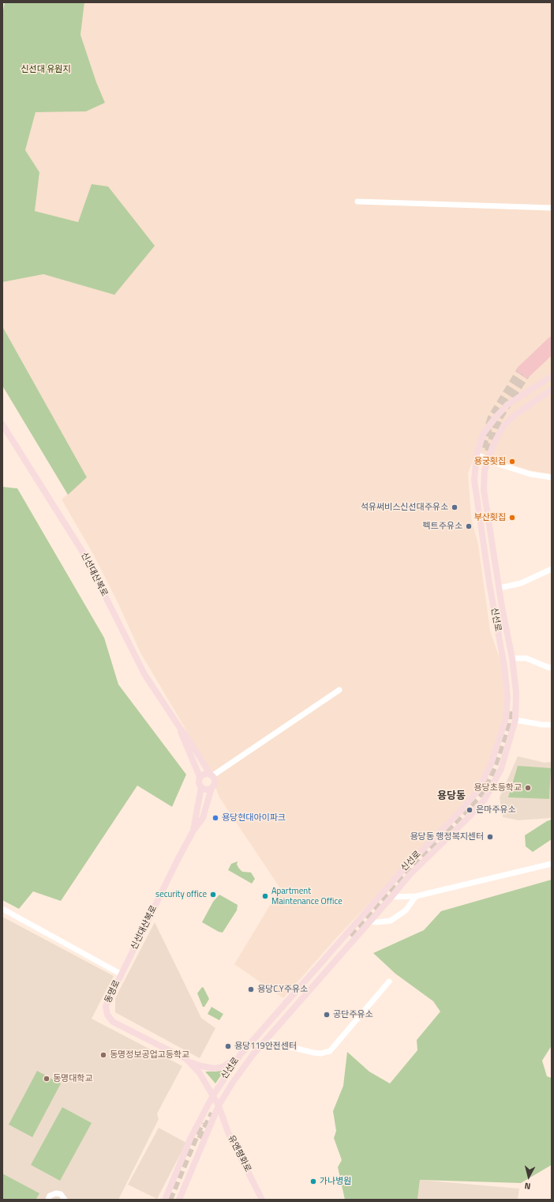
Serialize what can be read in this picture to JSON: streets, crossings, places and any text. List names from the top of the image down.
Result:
{
  "streets": {
    "main road": [
      "신선대산복로",
      "신선로",
      "동명로",
      "유엔평화로"
    ]
  },
  "crossings": [
    ["신선대산복로", "동명로"],
    ["신선로", "동명로"],
    ["신선로", "유엔평화로"],
    ["동명로", "유엔평화로"]
  ],
  "districts": ["용당동"],
  "parks": ["신선대 유원지"],
  "places": [
    "용궁횟집",
    "석유써비스신선대주유소",
    "부산횟집",
    "펙트주유소",
    "용당초등학교",
    "은마주유소",
    "용당현대아이파크",
    "용당동 행정복지센터",
    "security office",
    "Apartment Maintenance Office",
    "용당C.Y주유소",
    "공단주유소",
    "용당119안전센터",
    "동명정보공업고등학교",
    "동명대학교",
    "가나병원"
  ],
  "north": "bottom"
}
